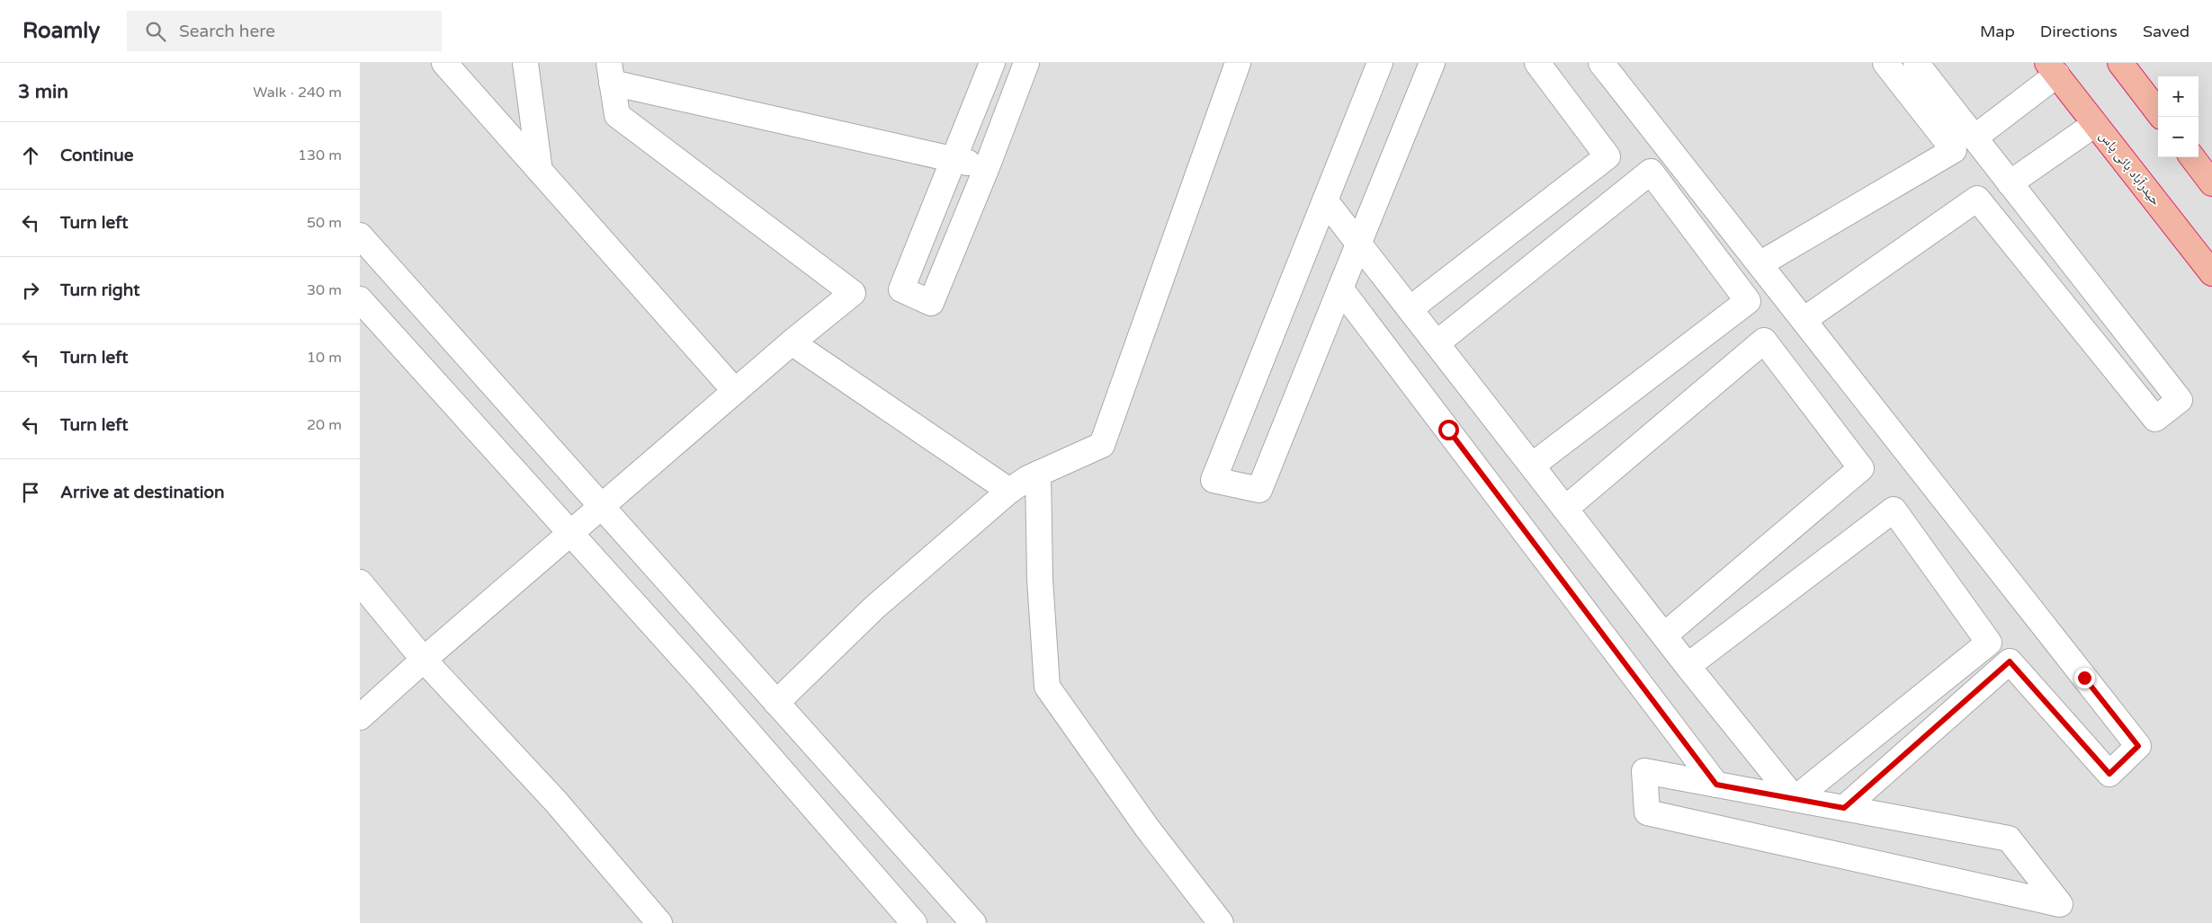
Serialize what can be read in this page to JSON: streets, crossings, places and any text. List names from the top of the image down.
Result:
{
  "streets": {
    "highway": ["حیدرآباد بائی پاس"]
  },
  "page": {
    "header": "Roamly",
    "search": "Search here",
    "nav": ["Map", "Directions", "Saved"],
    "heading": ["3 min", "Walk · 240 m"],
    "map_buttons": ["+", "−"],
    "list": [
      ["Continue", "130 m"],
      ["Turn left", "50 m"],
      ["Turn right", "30 m"],
      ["Turn left", "10 m"],
      ["Turn left", "20 m"],
      "Arrive at destination"
    ]
  }
}
